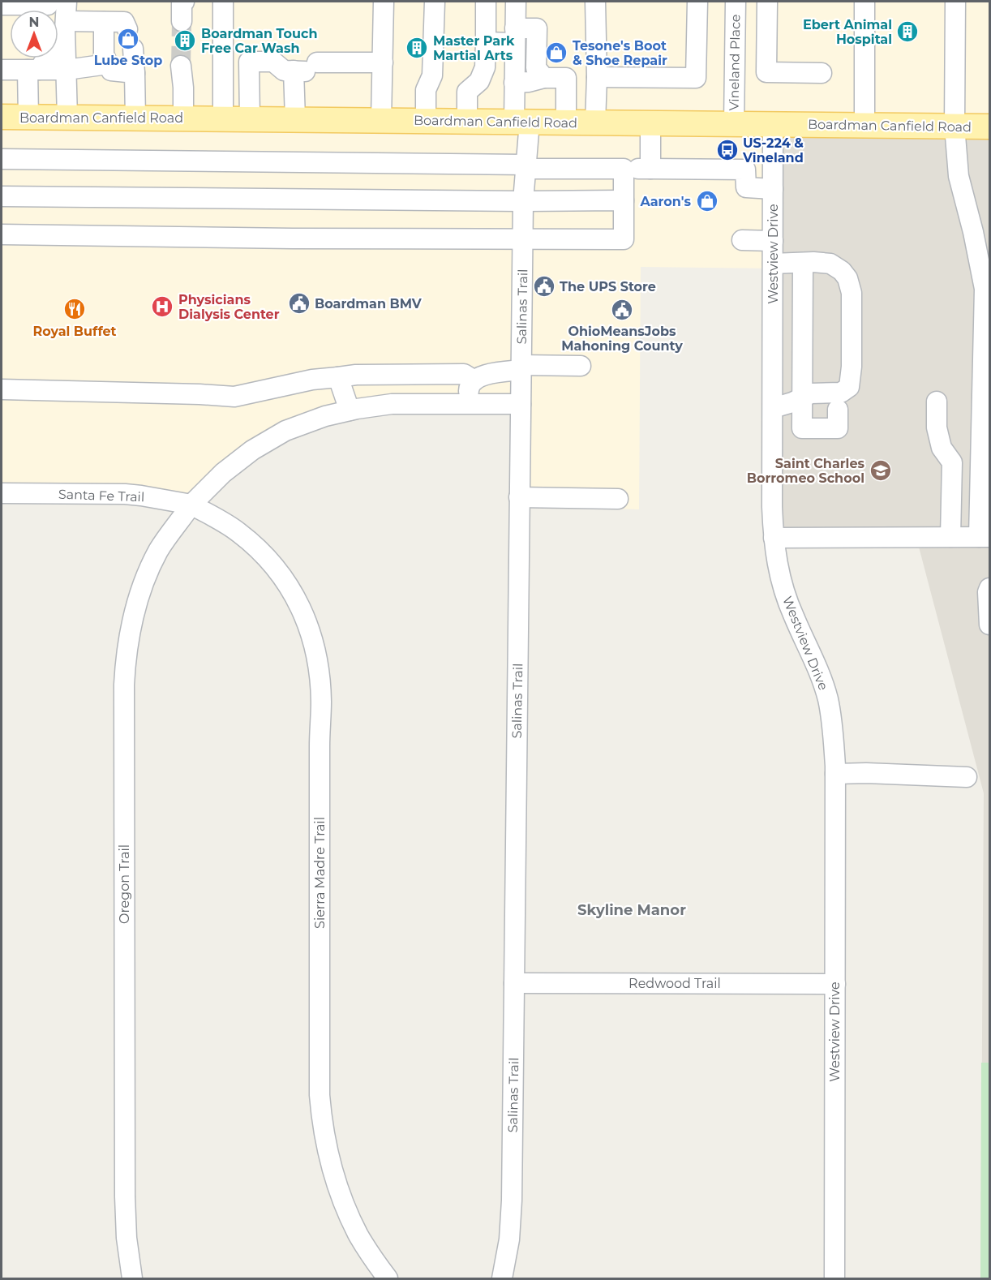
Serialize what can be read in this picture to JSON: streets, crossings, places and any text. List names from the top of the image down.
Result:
{
  "streets": {
    "main road": ["Boardman Canfield Road"],
    "street": [
      "Vineland Place",
      "Westview Drive",
      "Salinas Trail",
      "Santa Fe Trail",
      "Sierra Madre Trail",
      "Oregon Trail",
      "Redwood Trail"
    ]
  },
  "crossings": [
    ["Vineland Place", "Boardman Canfield Road"],
    ["Boardman Canfield Road", "Westview Drive"],
    ["Boardman Canfield Road", "Salinas Trail"],
    ["Westview Drive", "Redwood Trail"],
    ["Salinas Trail", "Redwood Trail"],
    ["Santa Fe Trail", "Sierra Madre Trail"],
    ["Santa Fe Trail", "Oregon Trail"],
    ["Sierra Madre Trail", "Oregon Trail"]
  ],
  "districts": ["Skyline Manor"],
  "places": {
    "building": ["Ebert Animal Hospital", "Boardman Touch Free Car Wash", "Master Park Martial Arts"],
    "shop": ["Lube Stop", "Tesone's Boot & Shoe Repair", "Aaron's"],
    "bus stop": ["US-224 & Vineland"],
    "public building": ["The UPS Store", "Boardman BMV", "OhioMeansJobs Mahoning County"],
    "hospital": ["Physicians Dialysis Center"],
    "restaurant": ["Royal Buffet"],
    "school or university": ["Saint Charles Borromeo School"]
  },
  "north": "top"
}
